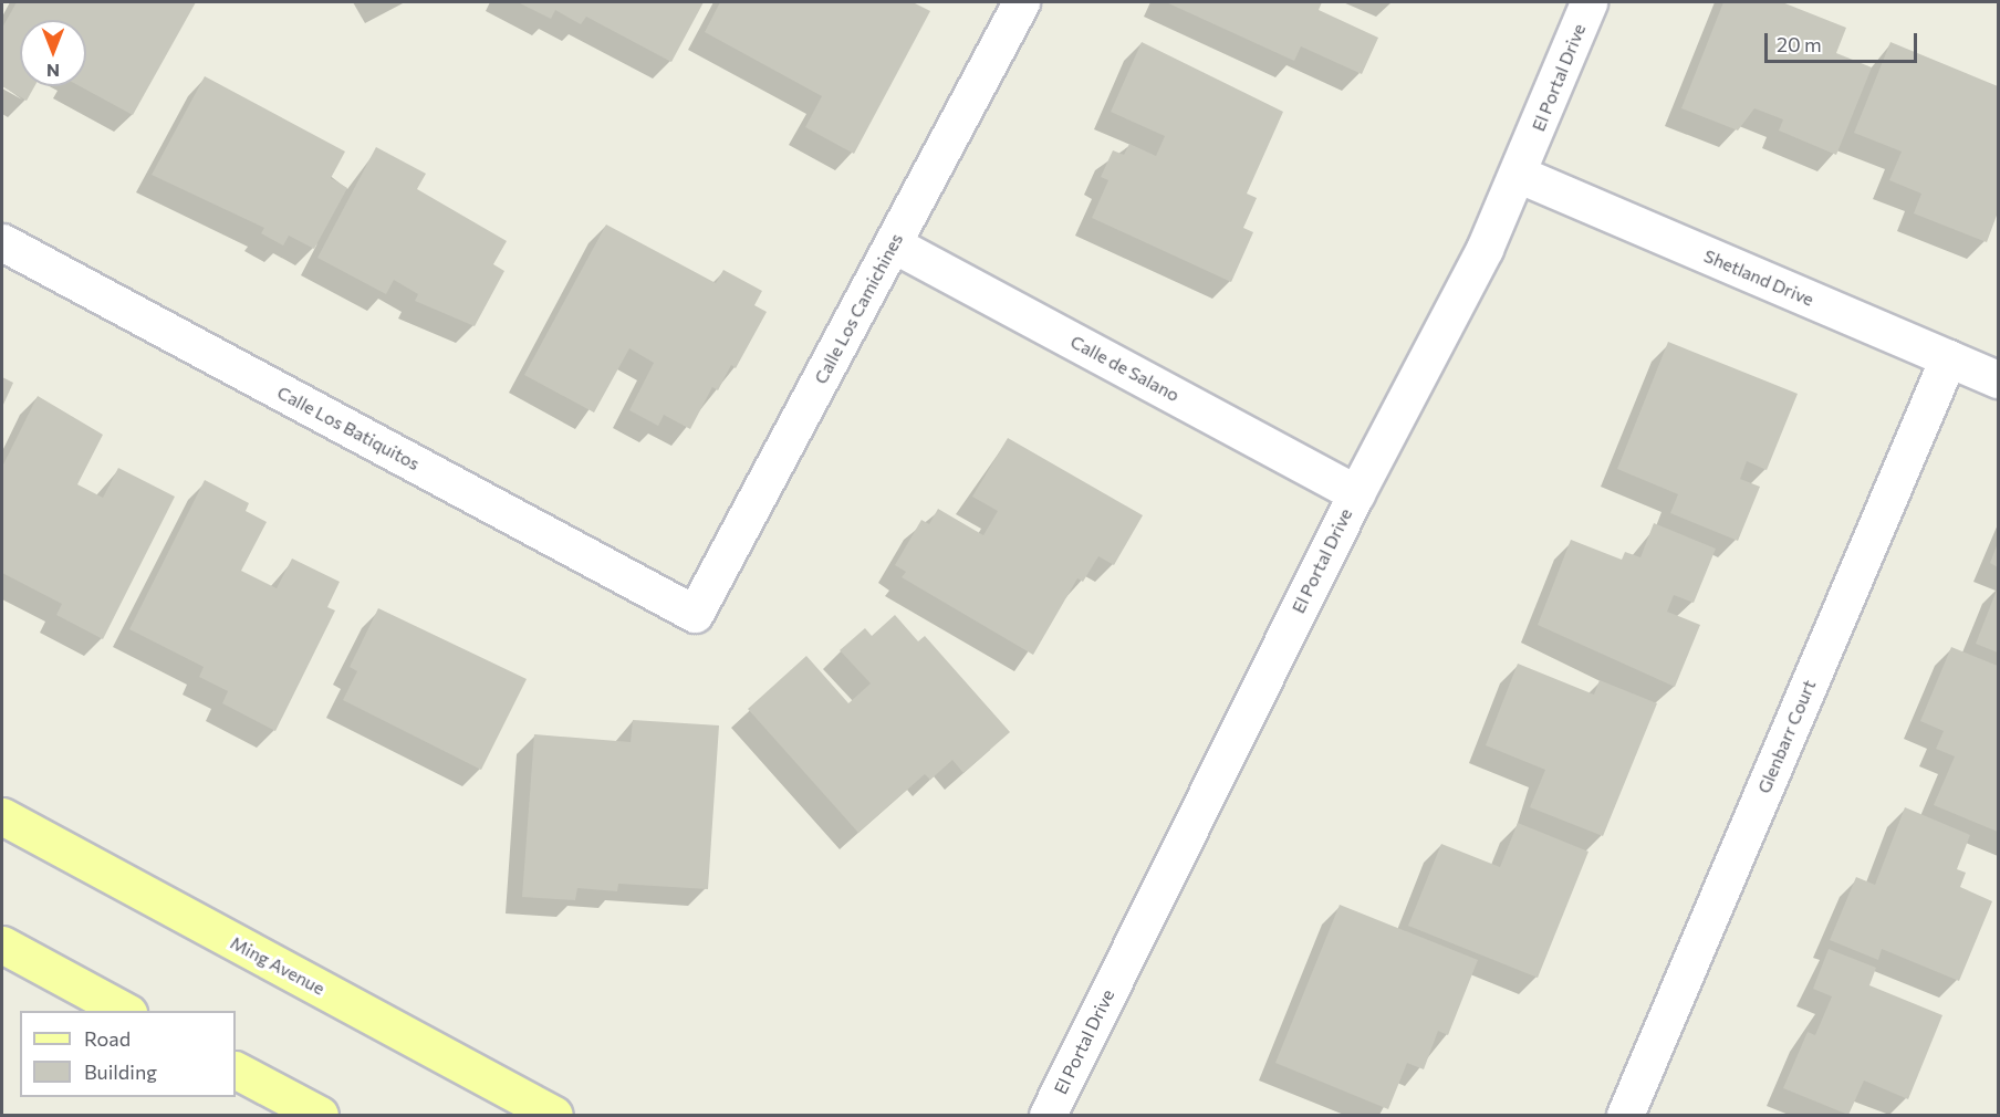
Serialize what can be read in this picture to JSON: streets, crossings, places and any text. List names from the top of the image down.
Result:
{
  "streets": {
    "main road": ["Ming Avenue"],
    "street": [
      "El Portal Drive",
      "Shetland Drive",
      "Calle Los Camichines",
      "Calle de Salano",
      "Calle Los Batiquitos",
      "Glenbarr Court"
    ]
  },
  "crossings": [
    ["El Portal Drive", "Shetland Drive"],
    ["El Portal Drive", "Calle de Salano"],
    ["Shetland Drive", "Glenbarr Court"],
    ["Calle Los Camichines", "Calle de Salano"],
    ["Calle Los Camichines", "Calle Los Batiquitos"]
  ],
  "legend": ["Road", "Building"],
  "scale_bar": "20 m",
  "north": "bottom"
}
